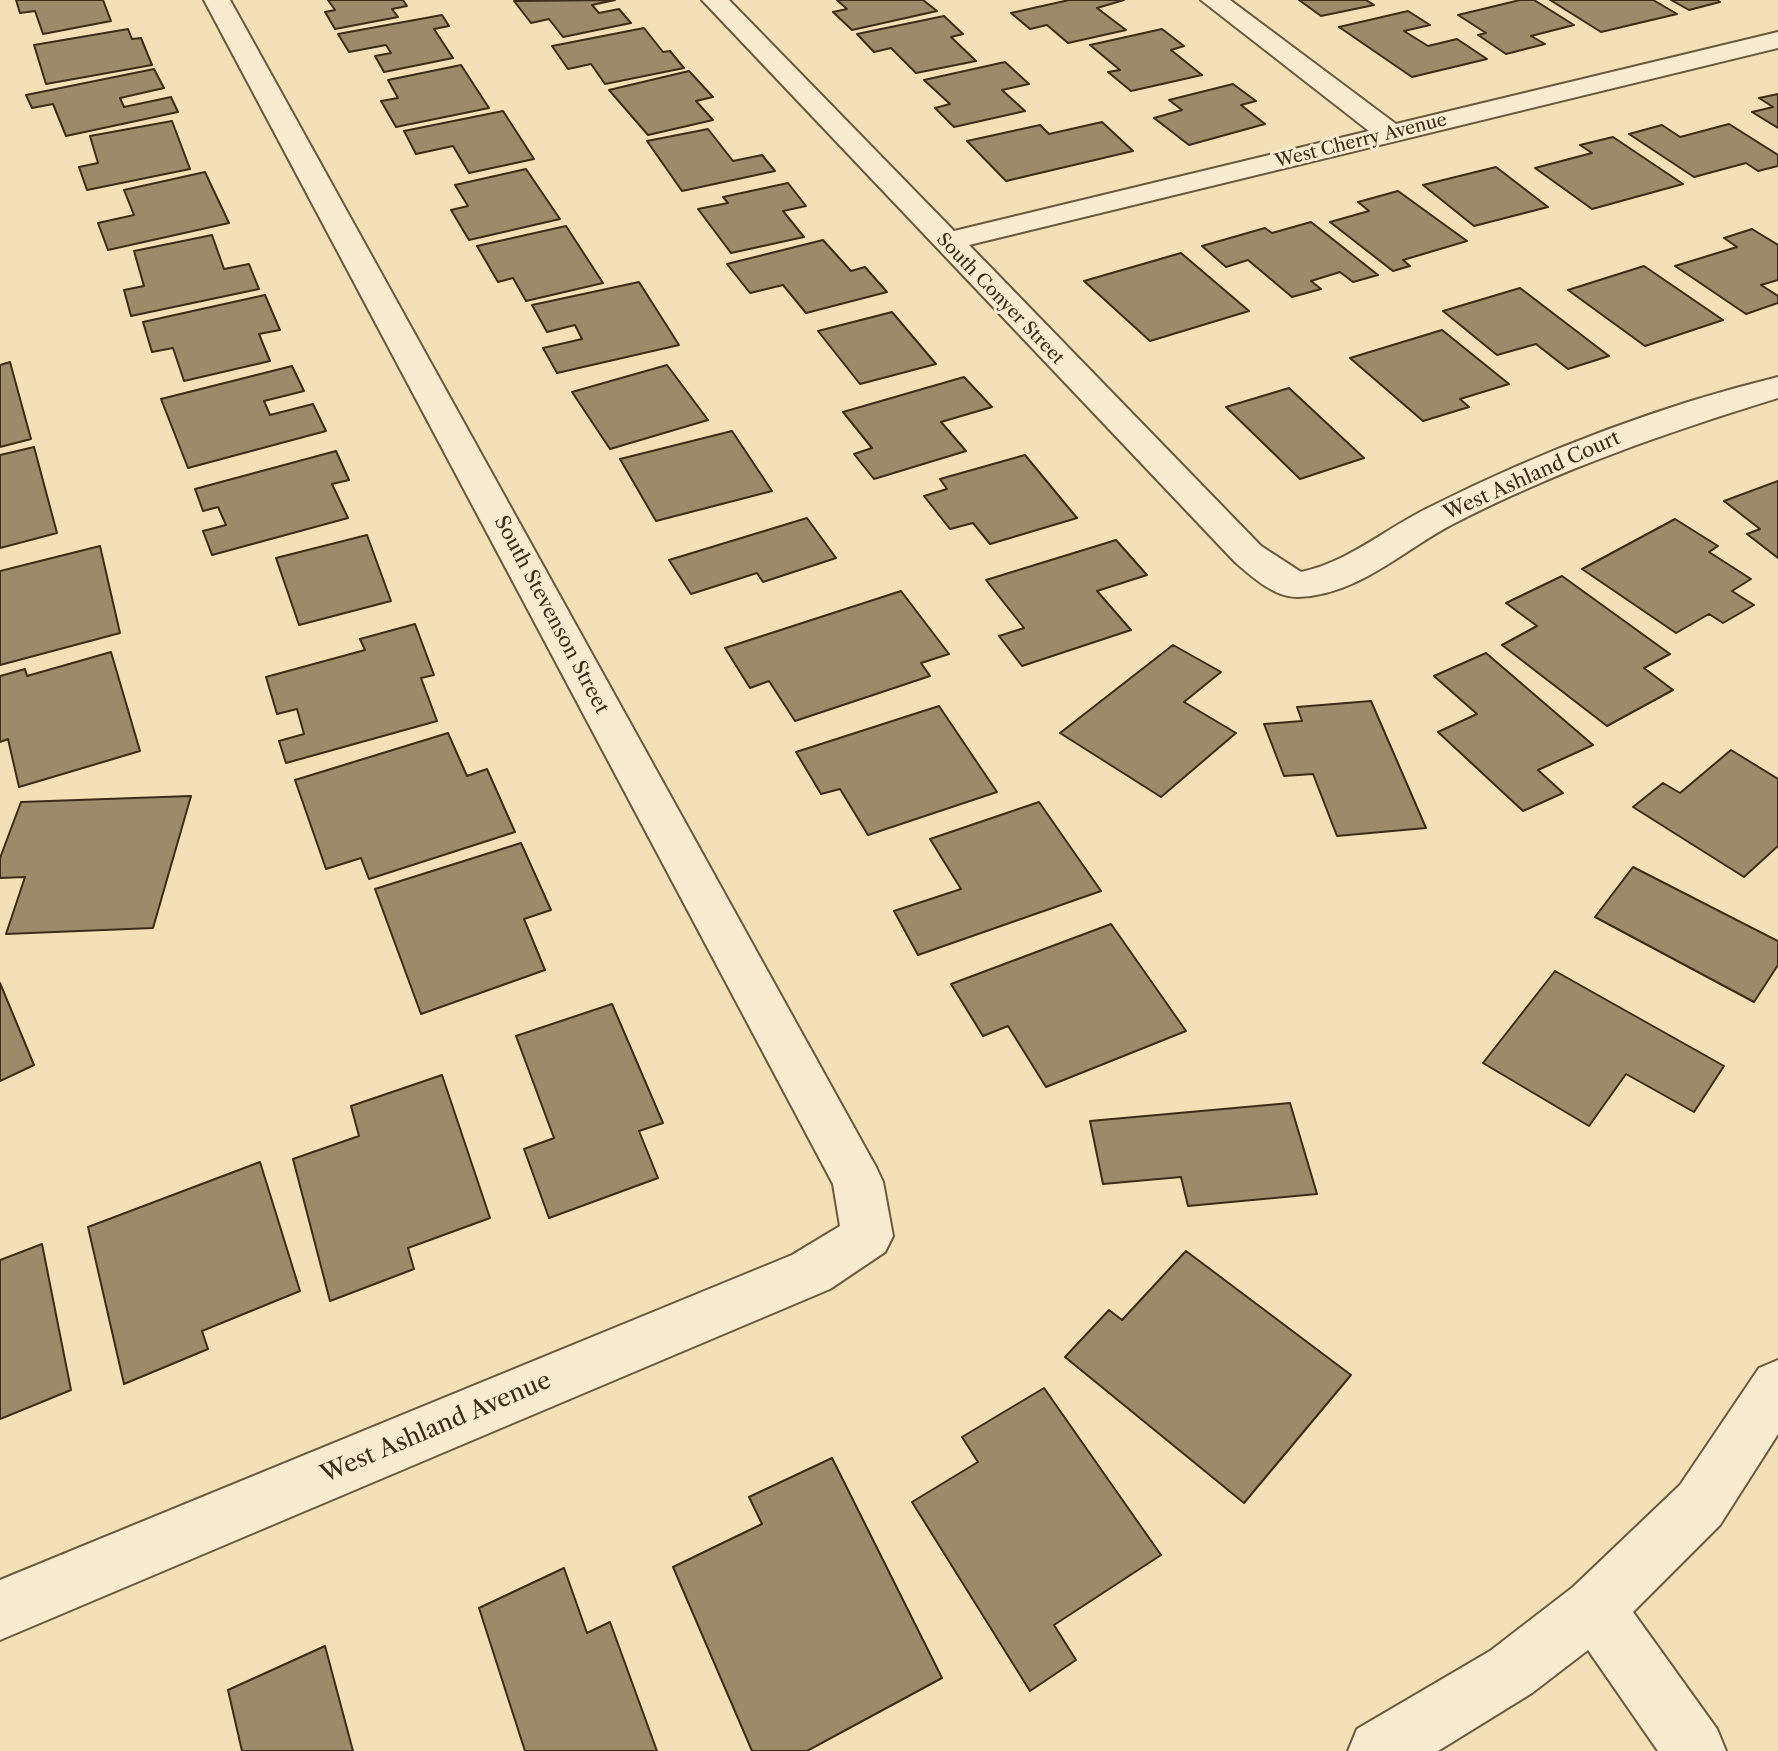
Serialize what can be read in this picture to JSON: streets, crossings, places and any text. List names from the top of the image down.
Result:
{
  "streets": {
    "street": [
      "West Cherry Avenue",
      "South Conyer Street",
      "West Ashland Court",
      "South Stevenson Street",
      "West Ashland Avenue"
    ]
  },
  "crossings": [
    ["West Cherry Avenue", "South Conyer Street"],
    ["South Conyer Street", "West Ashland Court"],
    ["South Stevenson Street", "West Ashland Avenue"]
  ]
}
